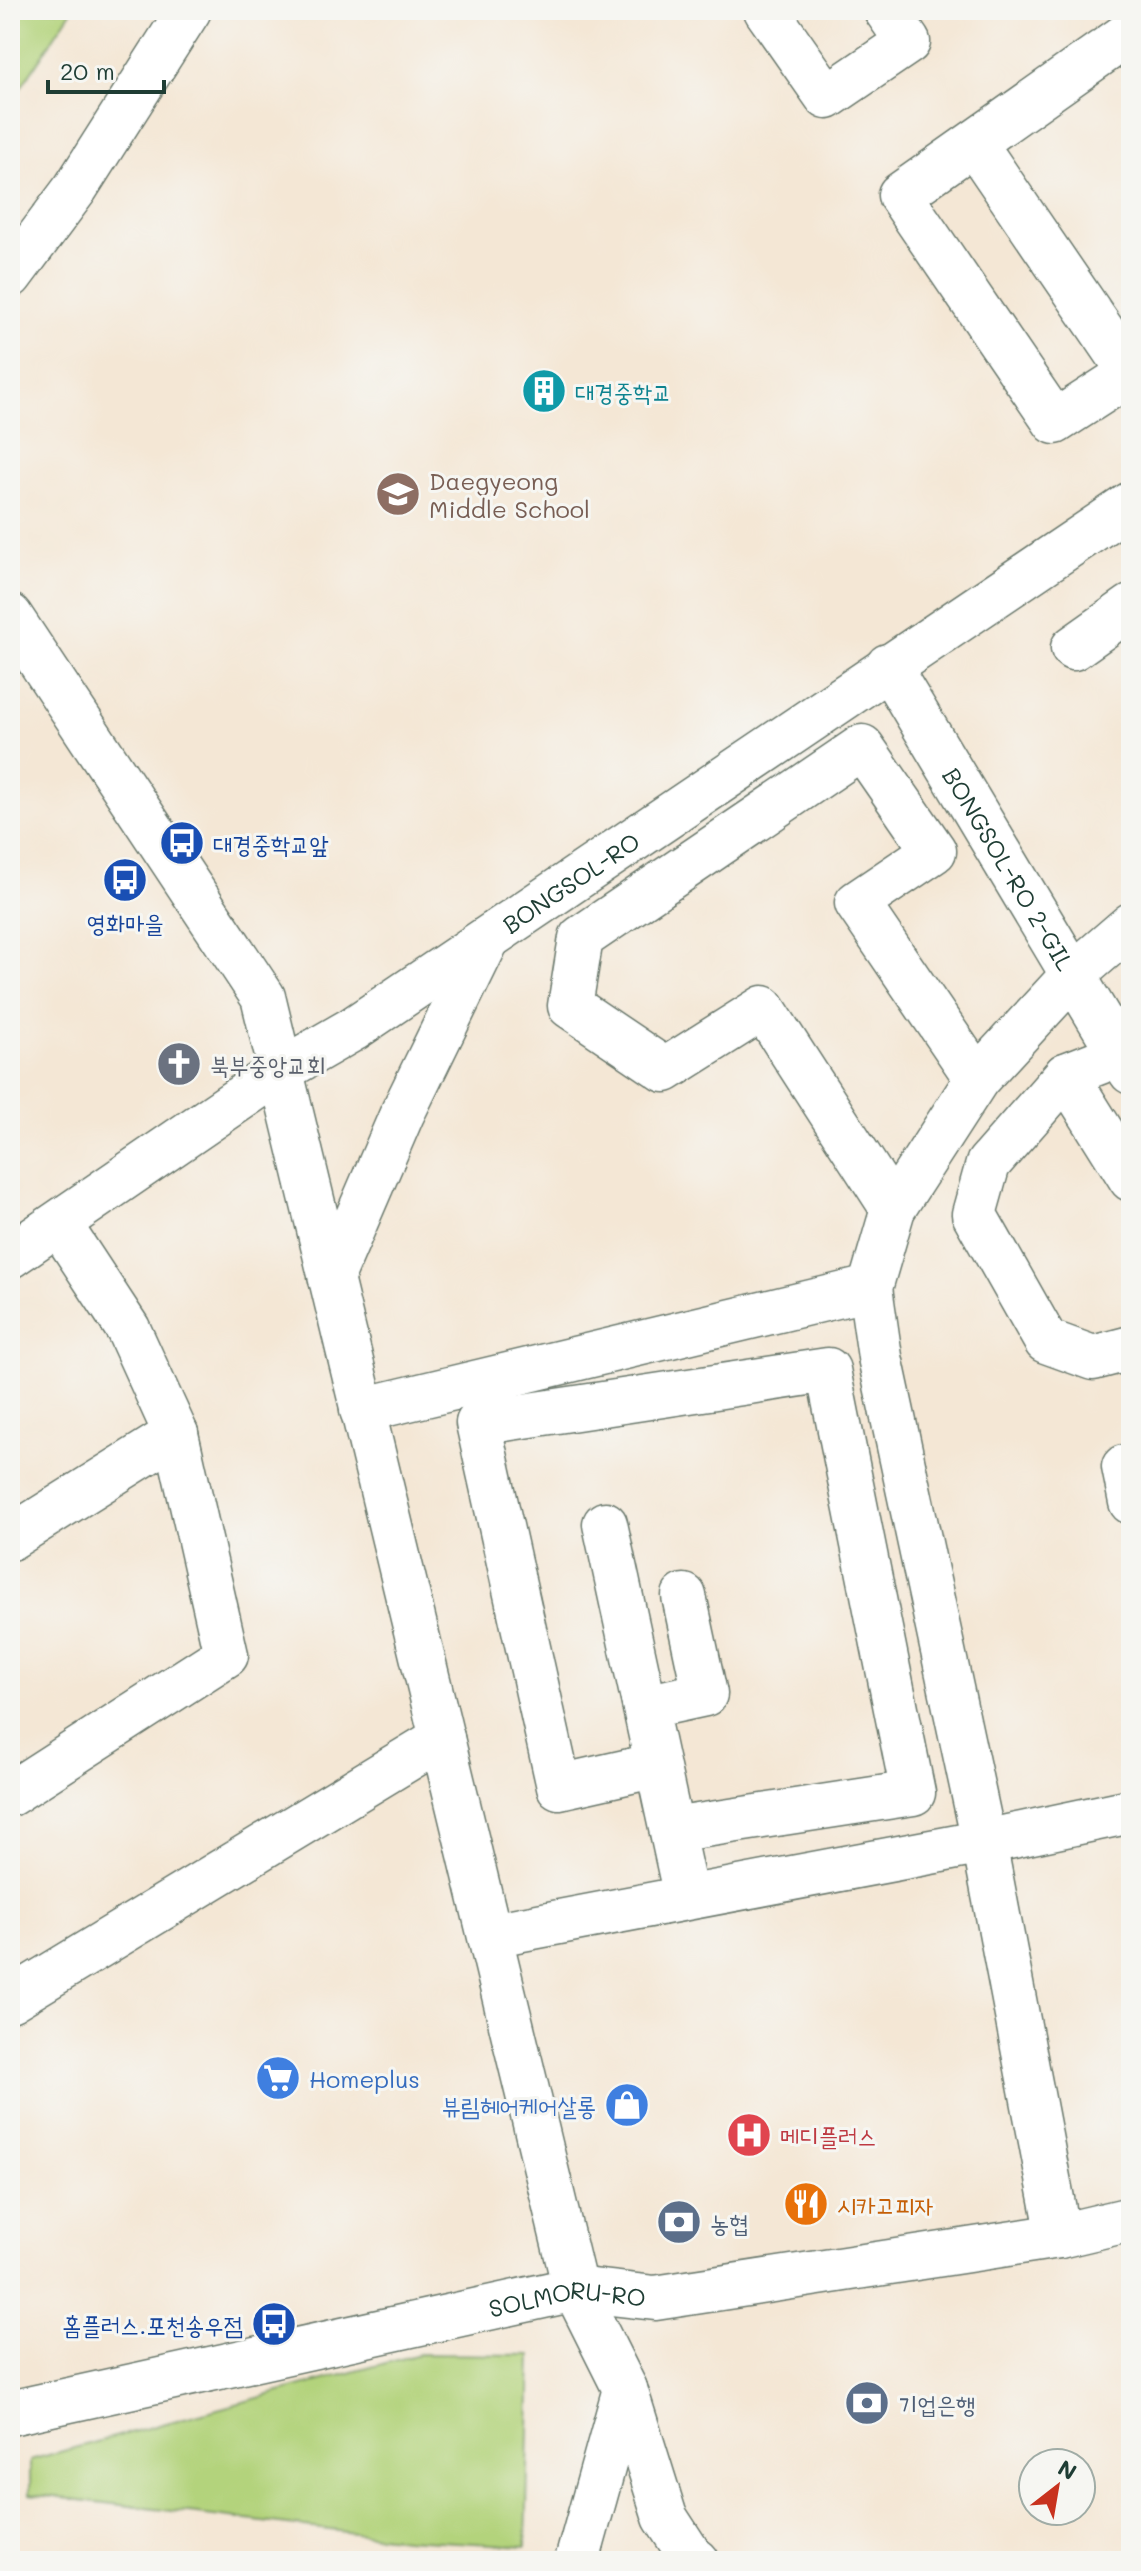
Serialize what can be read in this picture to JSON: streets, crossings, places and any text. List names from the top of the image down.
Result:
{
  "streets": {
    "street": ["BONGSOL-RO 2-GIL", "BONGSOL-RO", "SOLMORU-RO"]
  },
  "crossings": [
    ["BONGSOL-RO 2-GIL", "BONGSOL-RO"]
  ],
  "places": {
    "building": ["대경중학교"],
    "school or university": ["Daegyeong Middle School"],
    "bus stop": ["대경중학교앞", "영화마을", "홈플러스.포천송우점"],
    "church": ["북부중앙교회"],
    "supermarket": ["Homeplus"],
    "shop": ["뷰림헤어케어살롱"],
    "hospital": ["메디플러스"],
    "restaurant": ["시카고피자"],
    "bank": ["농협", "기업은행"]
  },
  "scale_bar": "20 m",
  "north": "top right"
}
